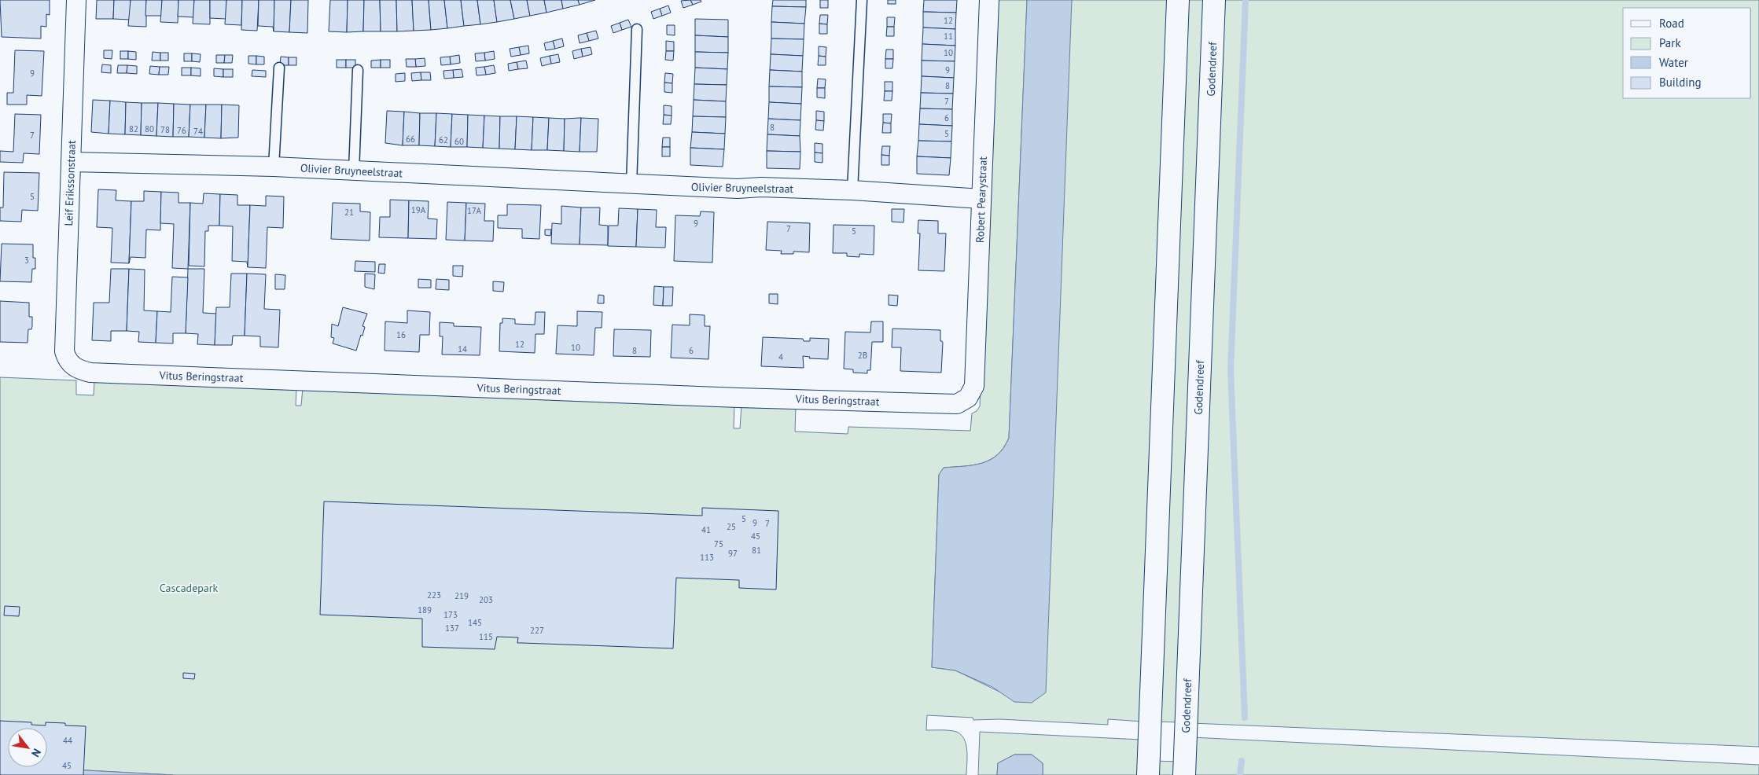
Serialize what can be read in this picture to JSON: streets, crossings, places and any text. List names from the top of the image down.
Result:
{
  "streets": {
    "main road": ["Godendreef"],
    "street": [
      "Olivier Bruyneelstraat",
      "Leif Erikssonstraat",
      "Robert Pearystraat",
      "Vitus Beringstraat"
    ]
  },
  "crossings": [
    ["Olivier Bruyneelstraat", "Leif Erikssonstraat"],
    ["Olivier Bruyneelstraat", "Robert Pearystraat"],
    ["Leif Erikssonstraat", "Vitus Beringstraat"],
    ["Robert Pearystraat", "Vitus Beringstraat"]
  ],
  "parks": ["Cascadepark"],
  "house_numbers": [
    "12",
    "11",
    "10",
    "9",
    "9",
    "8",
    "7",
    "6",
    "8",
    "82",
    "80",
    "78",
    "76",
    "74",
    "5",
    "7",
    "66",
    "62",
    "60",
    "5",
    "19A",
    "17A",
    "21",
    "9",
    "7",
    "5",
    "3",
    "16",
    "12",
    "10",
    "14",
    "8",
    "6",
    "2B",
    "4",
    "5",
    "9",
    "7",
    "25",
    "41",
    "45",
    "75",
    "81",
    "97",
    "113",
    "223",
    "219",
    "203",
    "189",
    "173",
    "145",
    "137",
    "227",
    "115",
    "44",
    "45"
  ],
  "legend": [
    "Road",
    "Park",
    "Water",
    "Building"
  ],
  "north": "bottom right"
}
